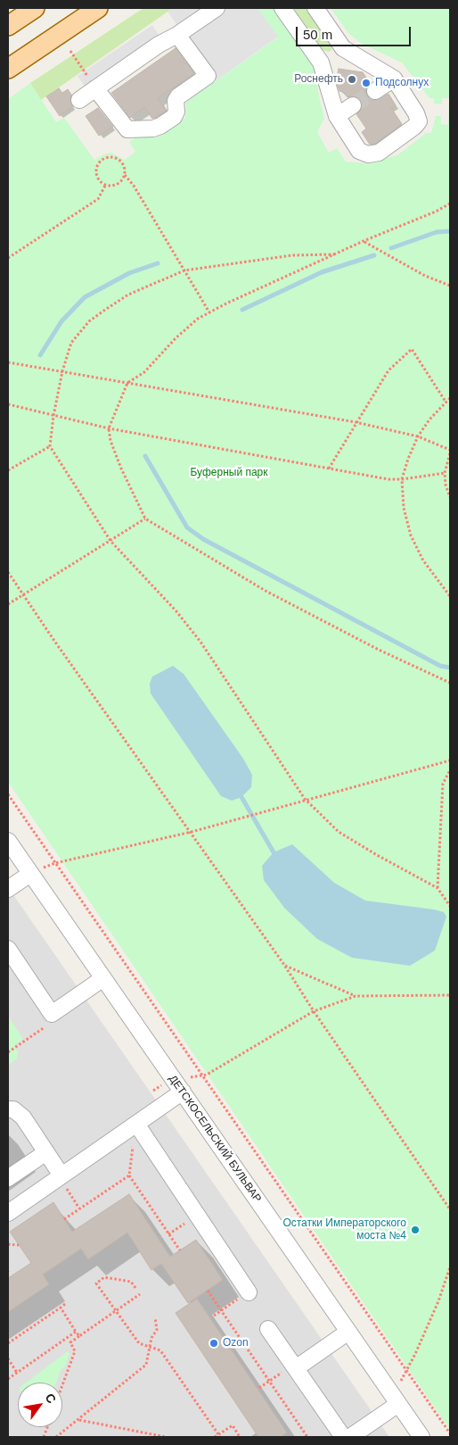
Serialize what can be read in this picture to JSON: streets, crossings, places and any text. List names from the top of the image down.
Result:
{
  "streets": {
    "street": ["ДЕТСКОСЕЛЬСКИЙ БУЛЬВАР"]
  },
  "parks": ["Буферный парк"],
  "places": [
    "Роснефть",
    "Подсолнух",
    "Остатки Императорского моста №4",
    "Ozon"
  ],
  "scale_bar": "50 m",
  "north": "top right"
}
